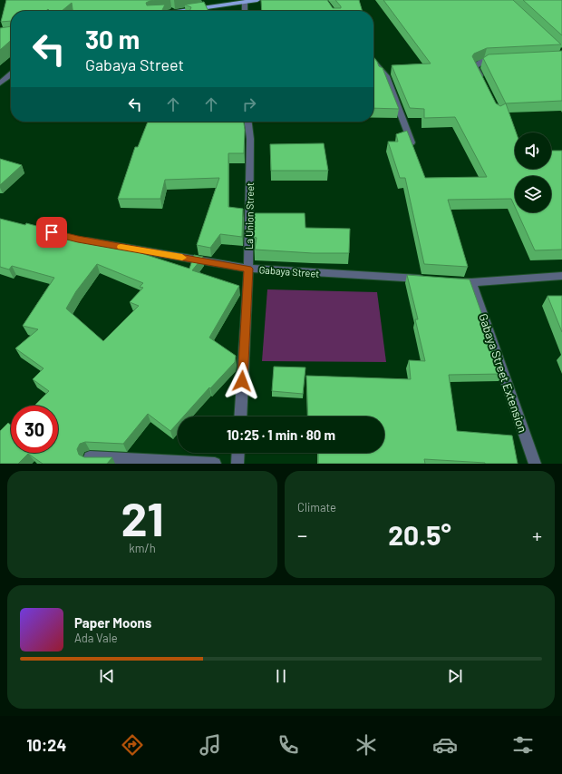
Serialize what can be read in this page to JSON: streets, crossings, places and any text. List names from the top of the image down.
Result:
{
  "streets": {
    "street": ["La Union Street", "Gabaya Street", "Gabaya Street Extension"]
  },
  "crossings": [
    ["La Union Street", "Gabaya Street"]
  ],
  "page": {
    "turn": ["30 m", "Gabaya Street"],
    "limit": "30",
    "trip": "10:25 · 1 min · 80 m",
    "tile": [
      ["21", "km/h"],
      "Climate"
    ],
    "heat": ["−", "20.5°", "+"],
    "song": ["Paper Moons", "Ada Vale"],
    "tabs": "10:24"
  }
}
